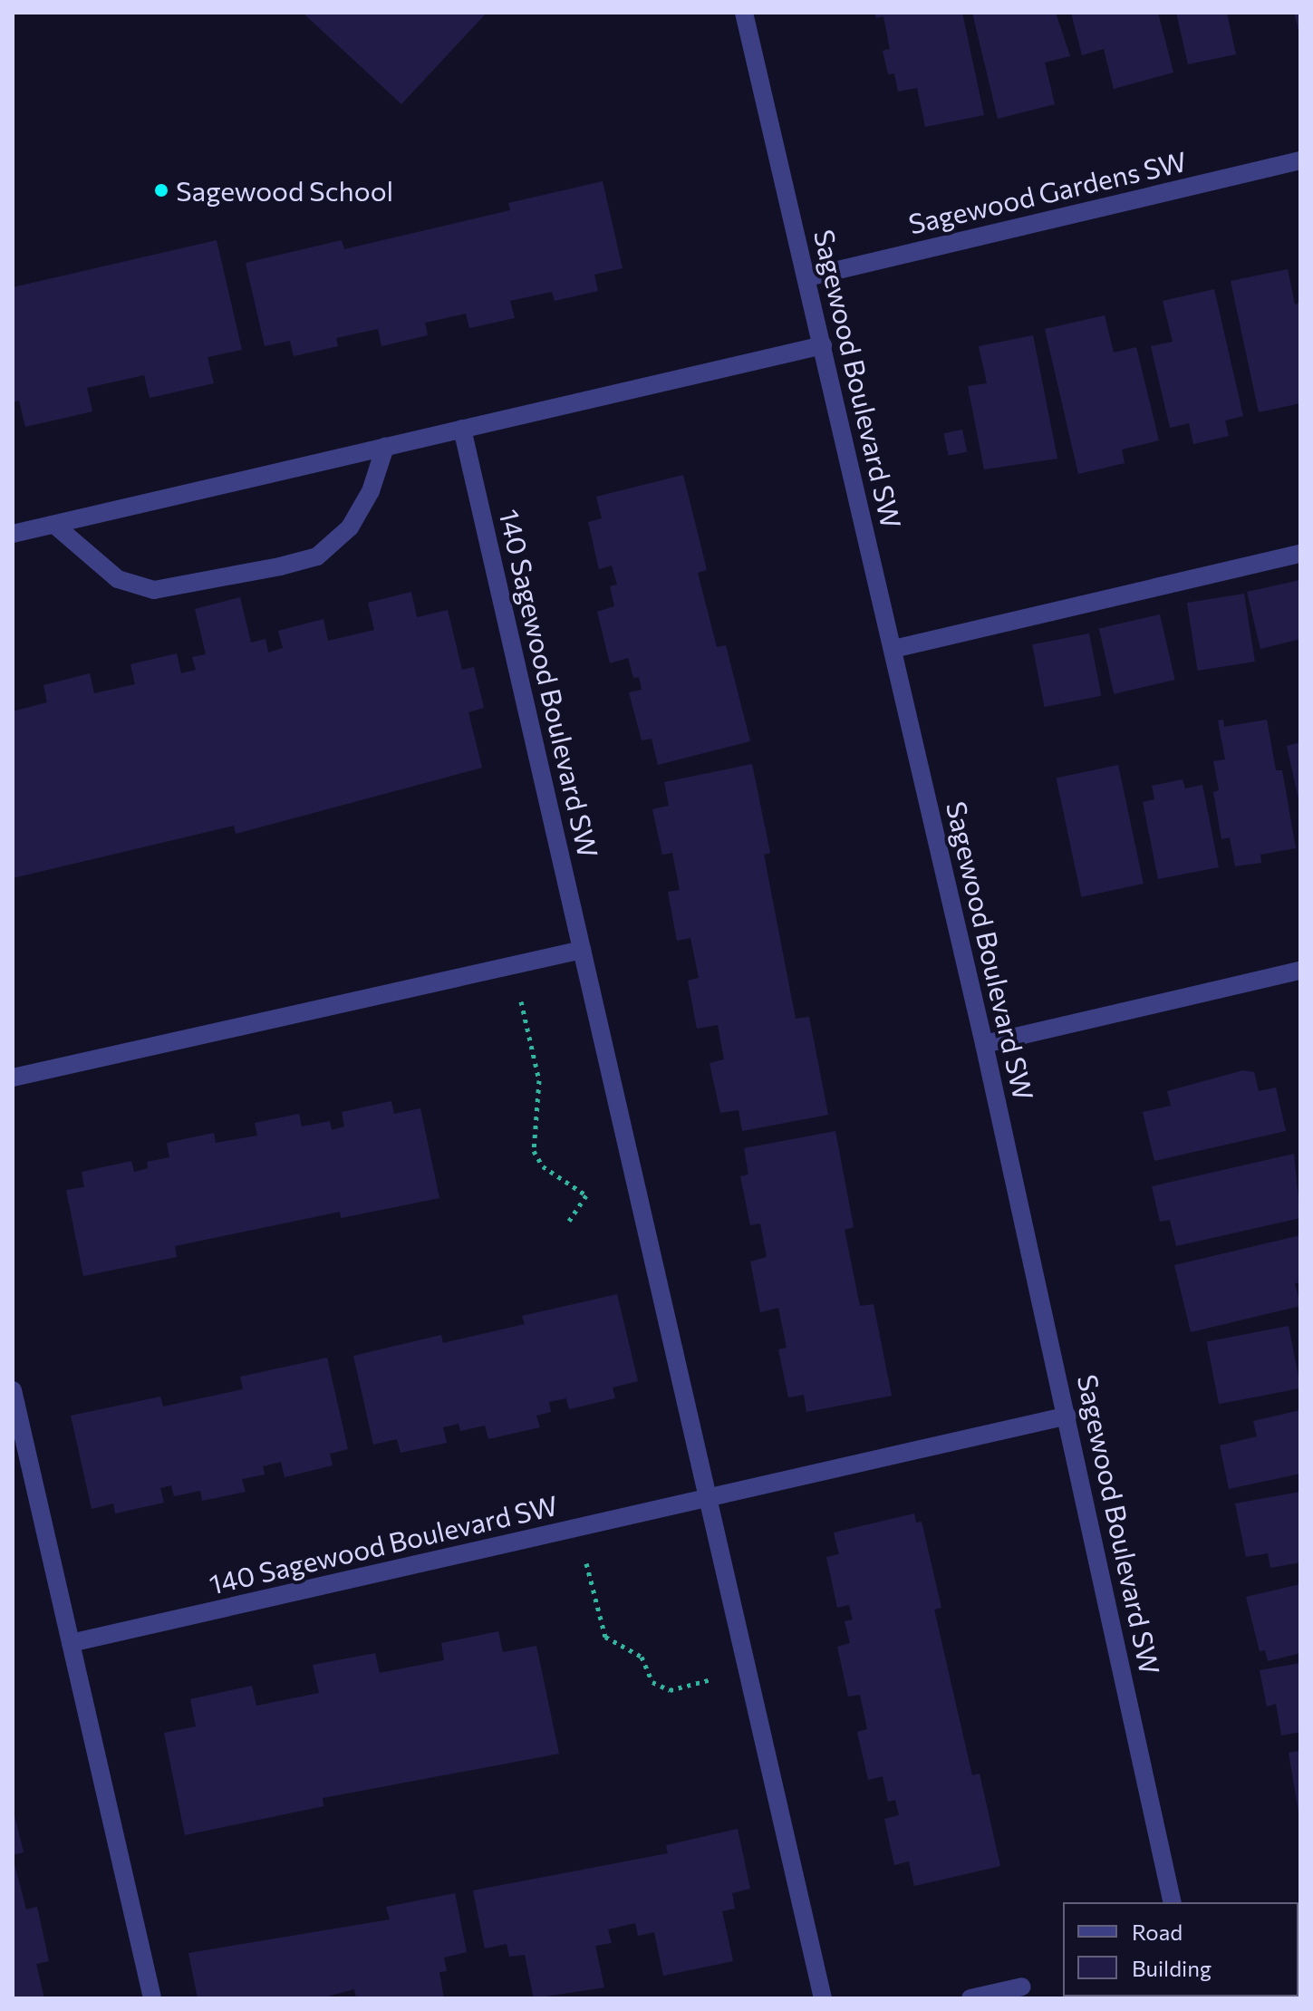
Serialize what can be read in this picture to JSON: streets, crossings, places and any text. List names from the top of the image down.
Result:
{
  "streets": {
    "street": ["Sagewood Gardens SW", "Sagewood Boulevard SW", "140 Sagewood Boulevard SW"]
  },
  "crossings": [
    ["Sagewood Gardens SW", "Sagewood Boulevard SW"],
    ["Sagewood Boulevard SW", "140 Sagewood Boulevard SW"]
  ],
  "places": ["Sagewood School"],
  "legend": ["Road", "Building"]
}
